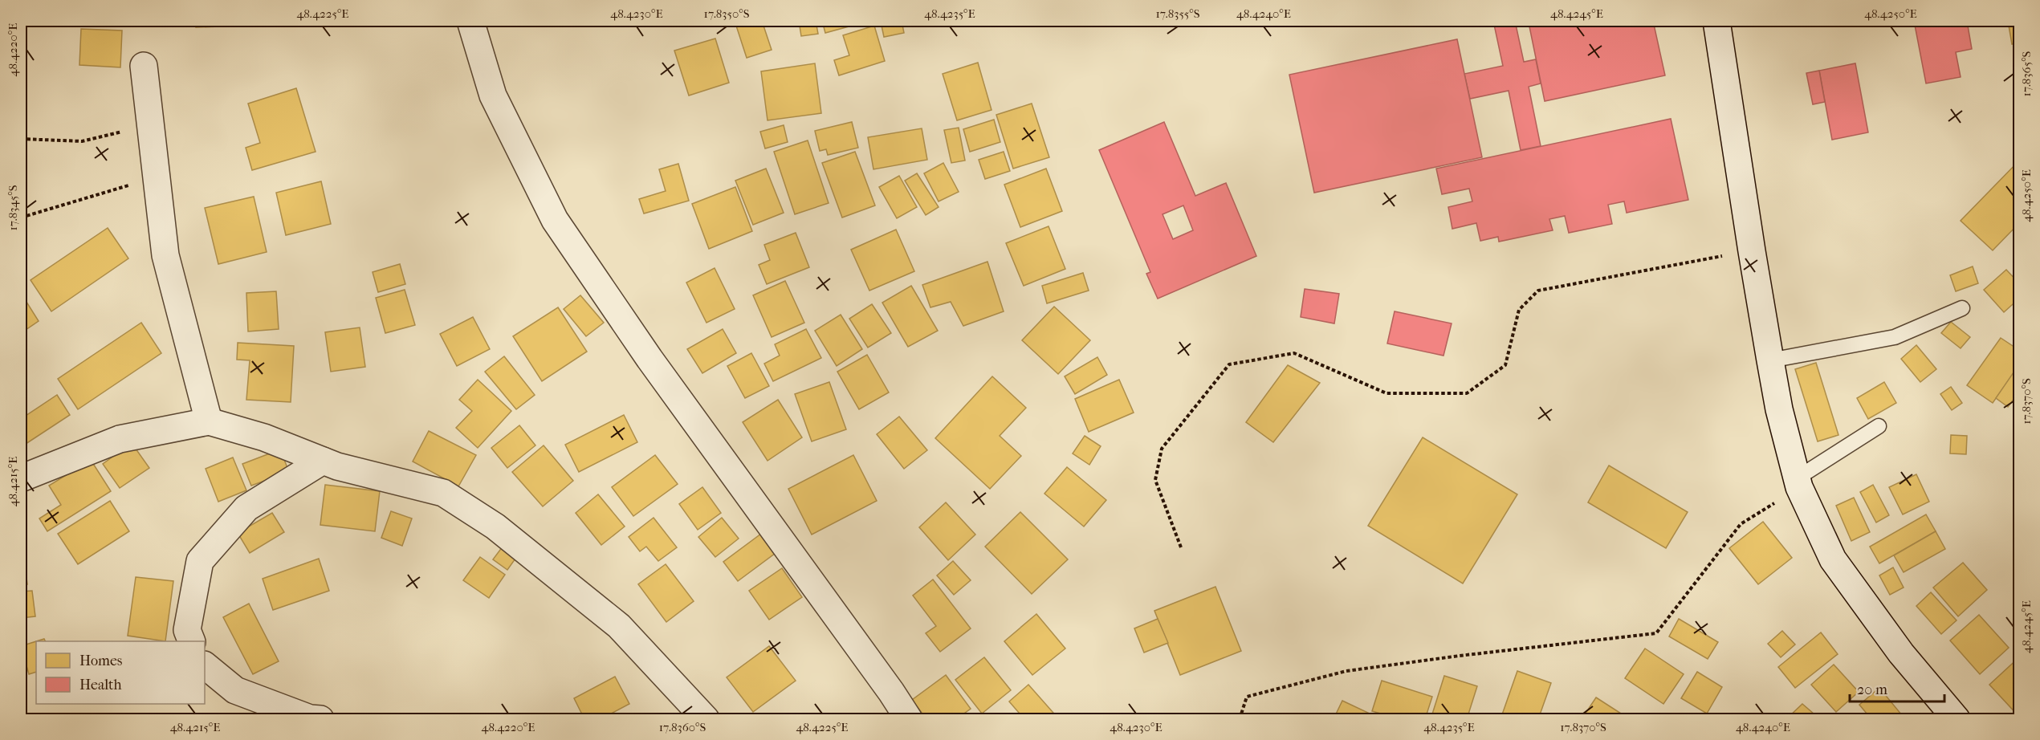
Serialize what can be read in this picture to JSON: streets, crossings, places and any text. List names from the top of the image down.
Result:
{
  "legend": ["Homes", "Health"],
  "scale_bar": "20 m",
  "coordinates": [
    "48.4225°E",
    "48.4230°E",
    "17.8350°S",
    "48.4235°E",
    "17.8355°S",
    "48.4240°E",
    "48.4245°E",
    "48.4250°E",
    "48.4220°E",
    "17.8365°S",
    "17.8345°S",
    "17.8370°S",
    "48.4215°E",
    "17.8360°S"
  ]
}
